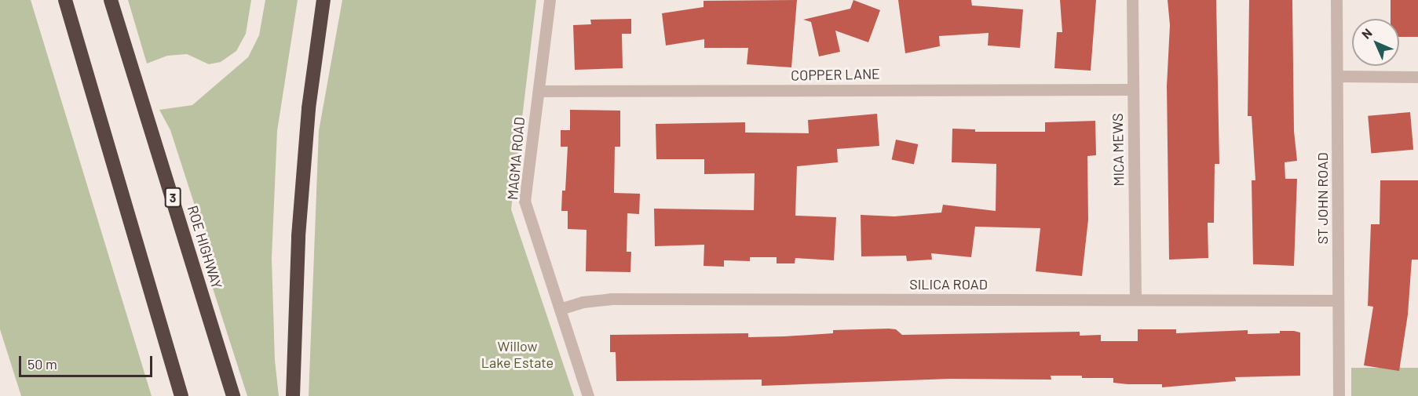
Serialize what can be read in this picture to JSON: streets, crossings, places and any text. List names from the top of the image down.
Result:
{
  "streets": {
    "highway": ["3", "ROE HIGHWAY"],
    "street": [
      "COPPER LANE",
      "MICA MEWS",
      "MAGMA ROAD",
      "ST JOHN ROAD",
      "SILICA ROAD"
    ]
  },
  "crossings": [
    ["COPPER LANE", "MICA MEWS"],
    ["COPPER LANE", "MAGMA ROAD"],
    ["MICA MEWS", "SILICA ROAD"],
    ["MAGMA ROAD", "SILICA ROAD"],
    ["ST JOHN ROAD", "SILICA ROAD"]
  ],
  "parks": ["Willow Lake Estate"],
  "scale_bar": "50 m",
  "north": "top left"
}
